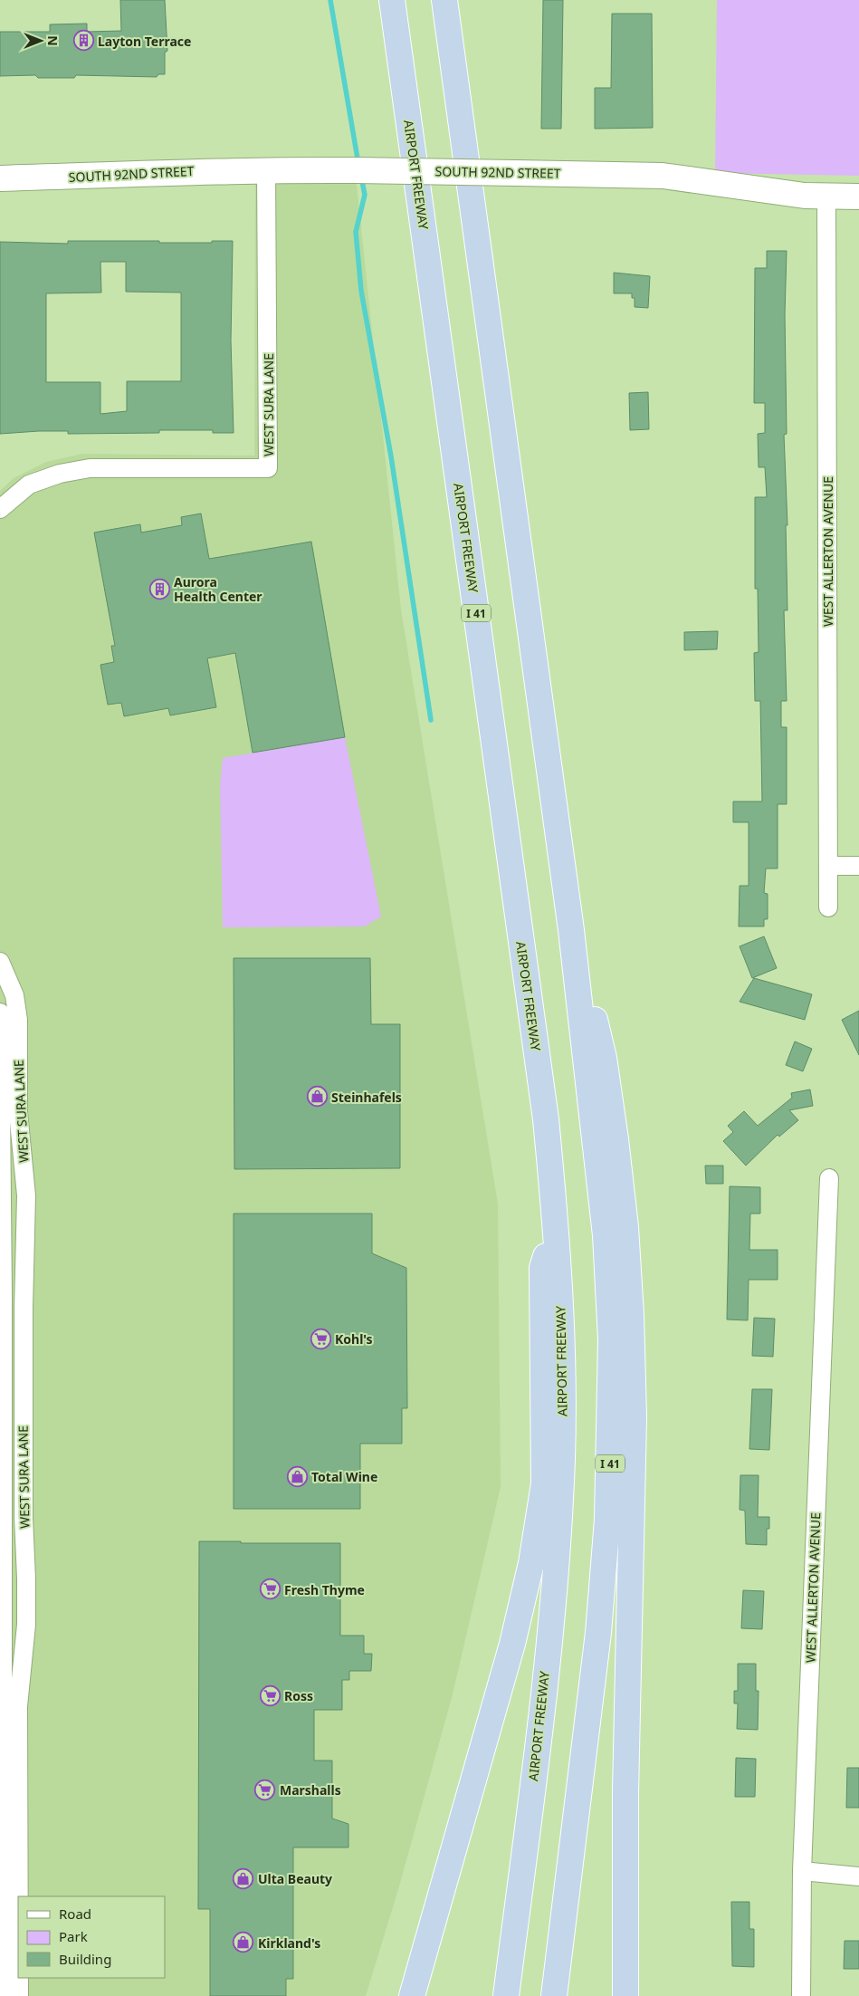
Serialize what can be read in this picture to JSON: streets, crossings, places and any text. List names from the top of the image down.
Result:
{
  "streets": {
    "highway": ["AIRPORT FREEWAY", "I 41"],
    "main road": ["SOUTH 92ND STREET"],
    "street": ["WEST SURA LANE", "WEST ALLERTON AVENUE"]
  },
  "crossings": [
    ["SOUTH 92ND STREET", "WEST SURA LANE"],
    ["SOUTH 92ND STREET", "WEST ALLERTON AVENUE"]
  ],
  "places": {
    "building": ["Layton Terrace", "Aurora Health Center"],
    "shop": [
      "Steinhafels",
      "Total Wine",
      "Ulta Beauty",
      "Kirkland's"
    ],
    "supermarket": [
      "Kohl's",
      "Fresh Thyme",
      "Ross",
      "Marshalls"
    ]
  },
  "legend": ["Road", "Park", "Building"],
  "north": "right"
}
